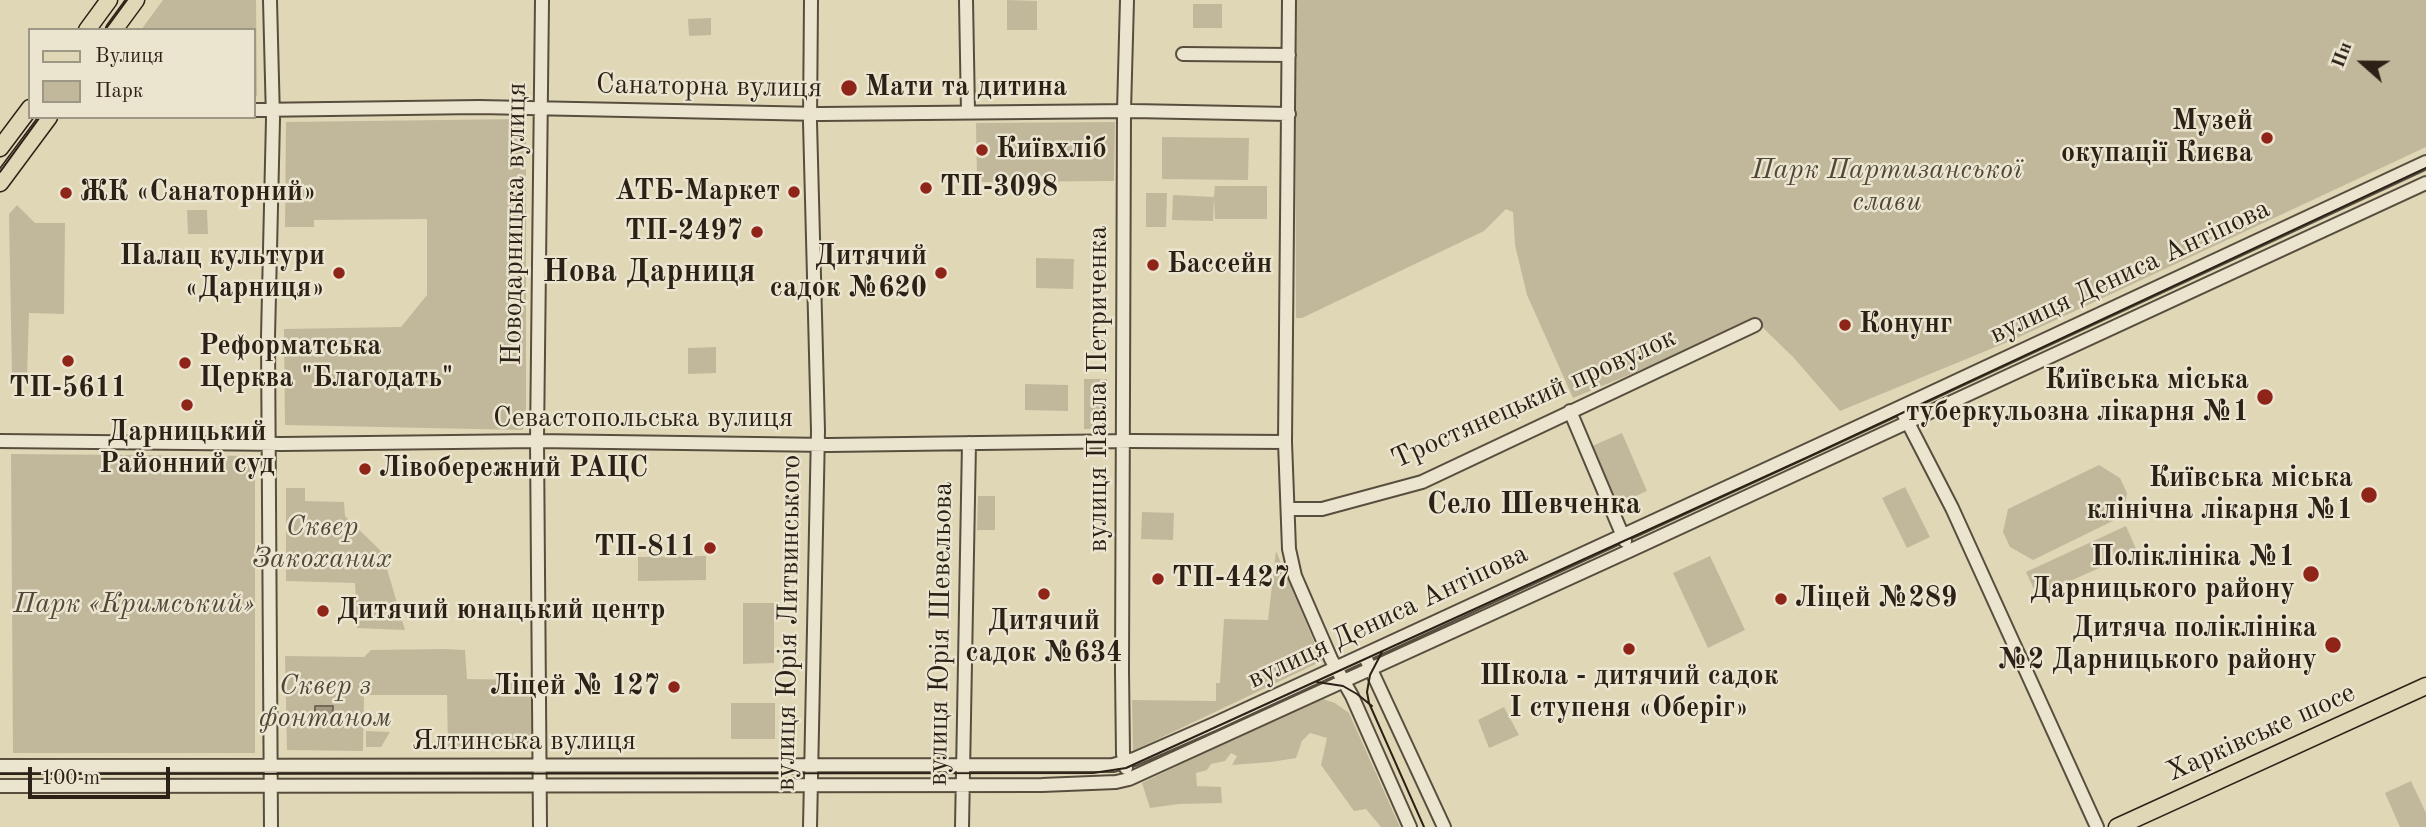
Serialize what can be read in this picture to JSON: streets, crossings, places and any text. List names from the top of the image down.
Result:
{
  "streets": {
    "main road": ["Харківське шосе"],
    "street": [
      "Санаторна вулиця",
      "Новодарницька вулиця",
      "вулиця Дениса Антіпова",
      "вулиця Павла Петриченка",
      "Тростянецький провулок",
      "Севастопольська вулиця",
      "вулиця Юрія Литвинського",
      "вулиця Юрія Шевельова",
      "Ялтинська вулиця"
    ]
  },
  "crossings": [
    ["Санаторна вулиця", "Новодарницька вулиця"],
    ["Санаторна вулиця", "вулиця Павла Петриченка"],
    ["Санаторна вулиця", "вулиця Юрія Литвинського"],
    ["Новодарницька вулиця", "Севастопольська вулиця"],
    ["Новодарницька вулиця", "Ялтинська вулиця"],
    ["вулиця Дениса Антіпова", "вулиця Павла Петриченка"],
    ["вулиця Дениса Антіпова", "вулиця Юрія Шевельова"],
    ["вулиця Дениса Антіпова", "Ялтинська вулиця"],
    ["вулиця Павла Петриченка", "Севастопольська вулиця"],
    ["Севастопольська вулиця", "вулиця Юрія Литвинського"],
    ["Севастопольська вулиця", "вулиця Юрія Шевельова"],
    ["вулиця Юрія Литвинського", "Ялтинська вулиця"],
    ["вулиця Юрія Шевельова", "Ялтинська вулиця"]
  ],
  "districts": ["Нова Дарниця", "Село Шевченка"],
  "parks": [
    "Парк Партизанської слави",
    "Сквер Закоханих",
    "Парк «Кримський»",
    "Сквер з фонтаном"
  ],
  "places": [
    "Мати та дитина",
    "Музей окупації Києва",
    "Київхліб",
    "ТП-3098",
    "АТБ-Маркет",
    "ЖК «Санаторний»",
    "ТП-2497",
    "Бассейн",
    "Палац культури «Дарниця»",
    "Дитячий садок №620",
    "Конунг",
    "ТП-5611",
    "Реформатська Церква \"Благодать\"",
    "Київська міська туберкульозна лікарня №1",
    "Дарницький Районний суд",
    "Лівобережний РАЦС",
    "Київська міська клінічна лікарня №1",
    "ТП-811",
    "Поліклініка №1 Дарницького району",
    "ТП-4427",
    "Дитячий садок №634",
    "Ліцей №289",
    "Дитячий юнацький центр",
    "Дитяча поліклініка №2 Дарницького району",
    "Школа - дитячий садок І ступеня «Оберіг»",
    "Ліцей № 127"
  ],
  "legend": ["Вулиця", "Парк"],
  "scale_bar": "100 m",
  "north": "left"
}
